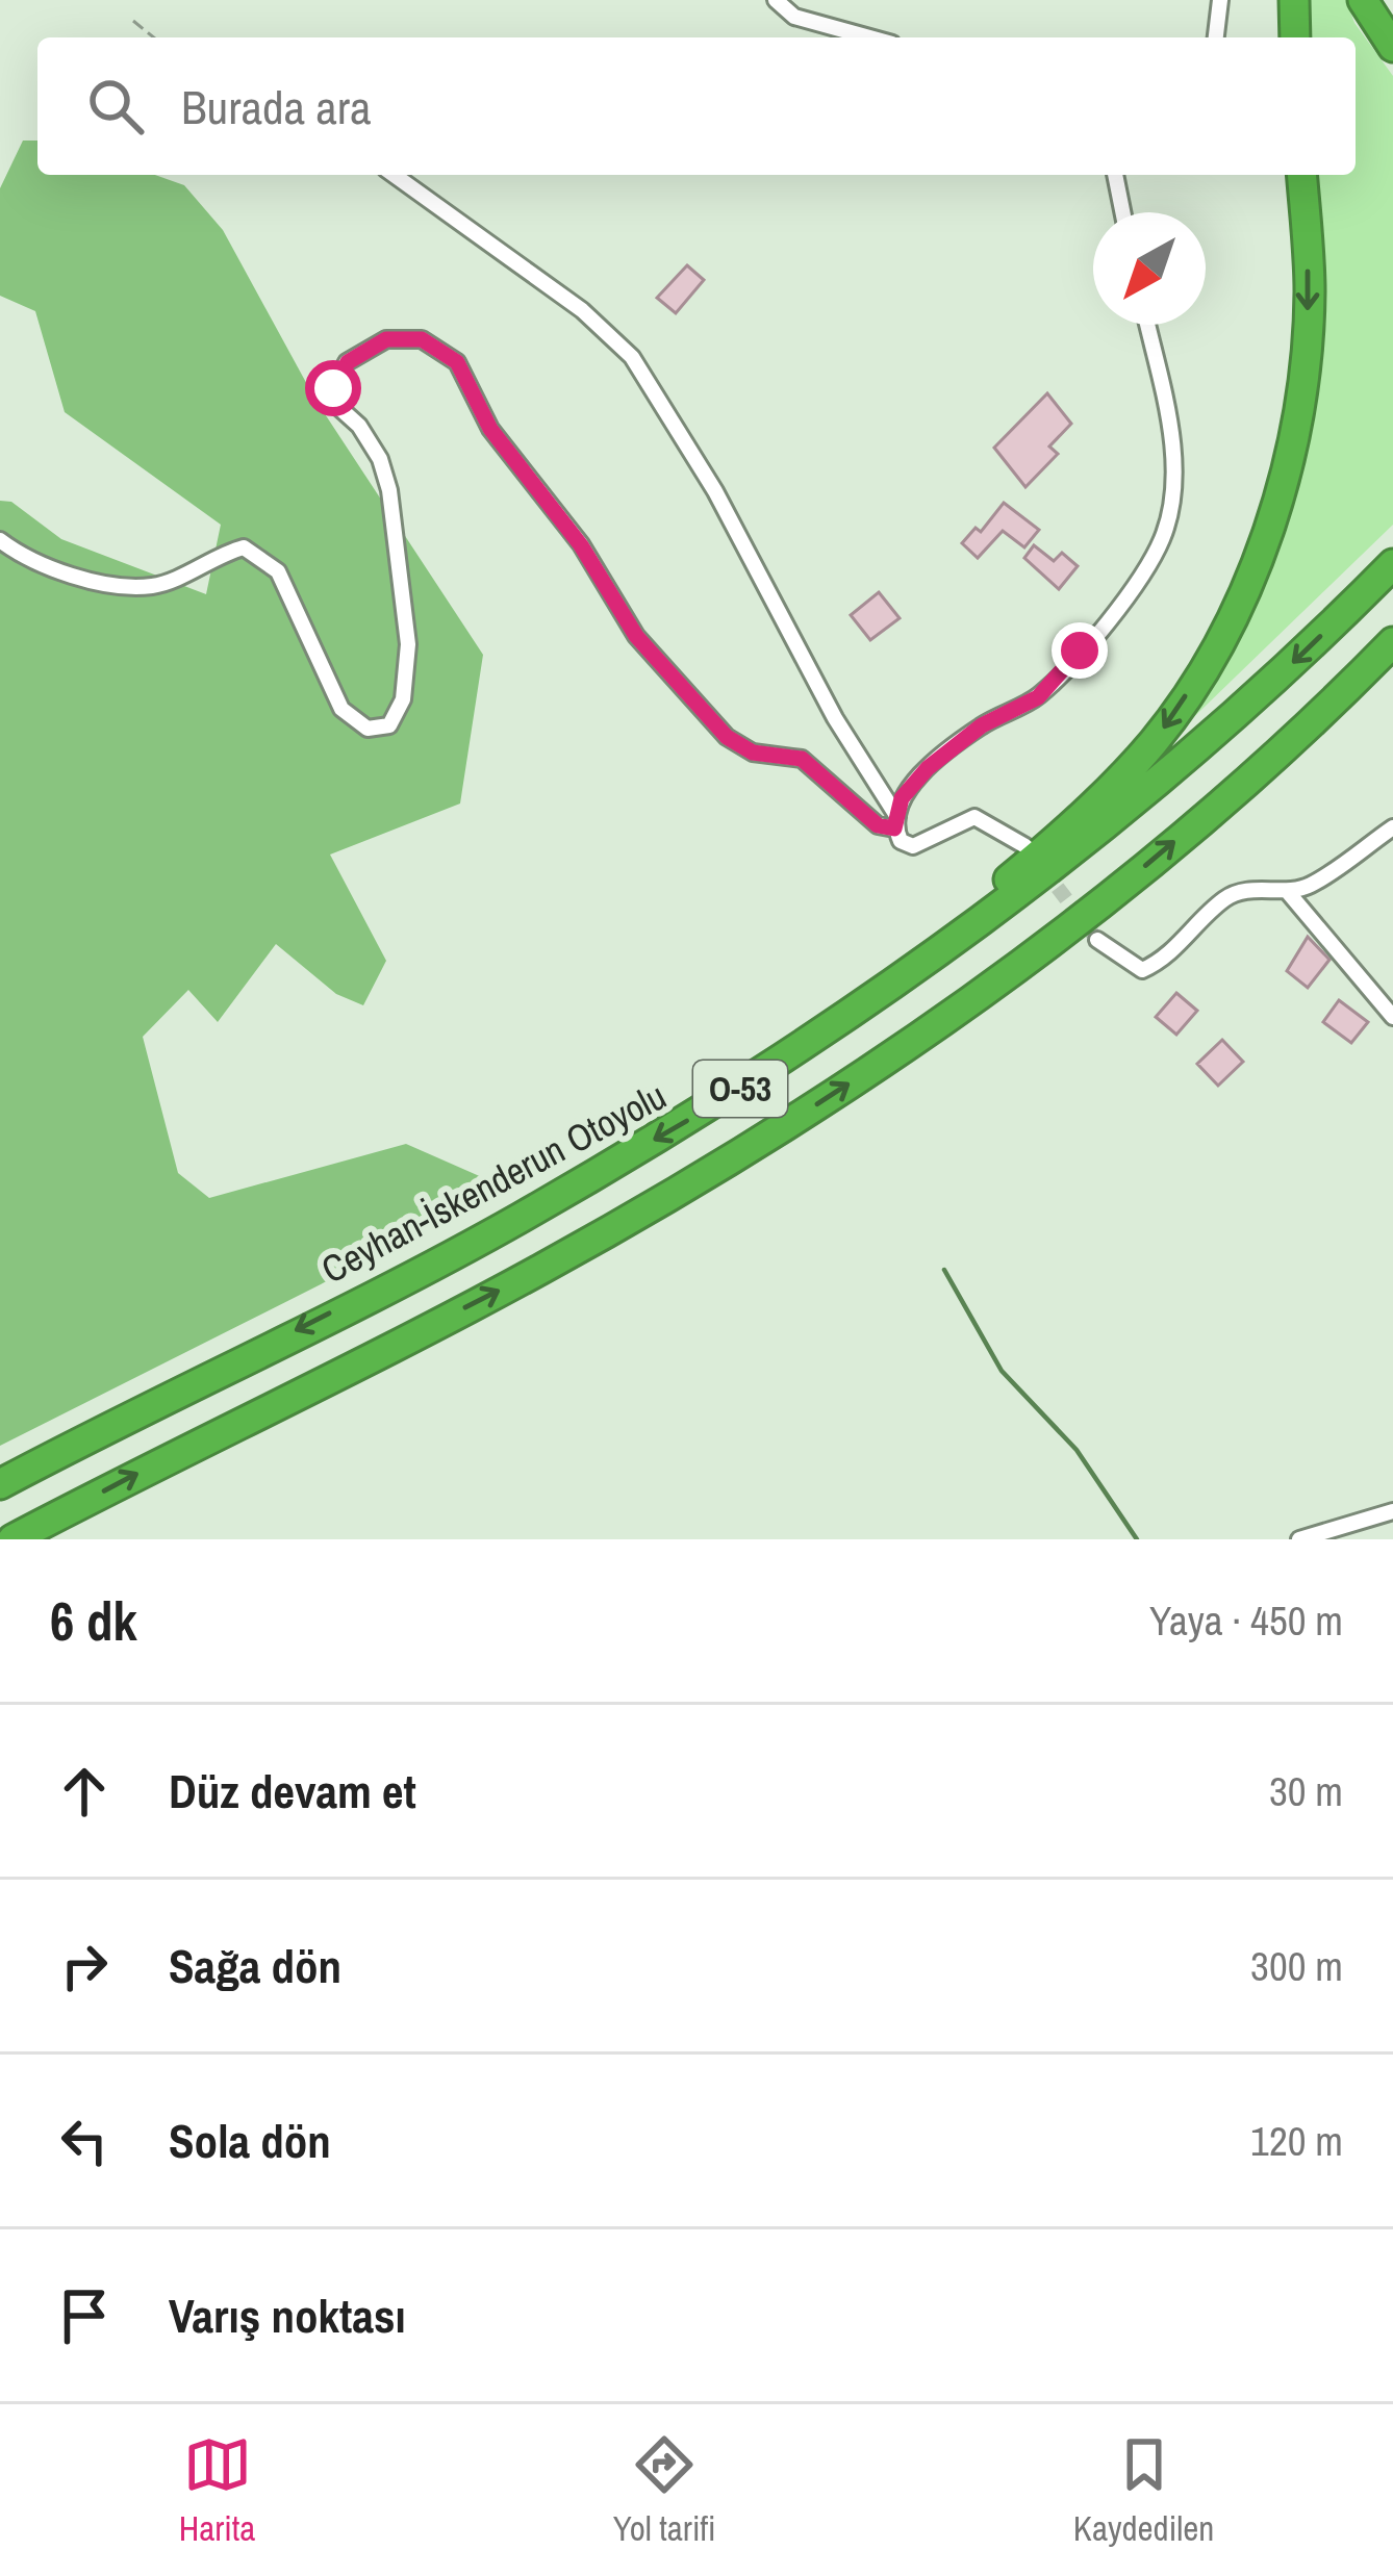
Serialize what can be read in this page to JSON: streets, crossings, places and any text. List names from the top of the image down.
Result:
{
  "streets": {
    "highway": ["O-53", "Ceyhan-İskenderun Otoyolu"]
  },
  "north": "bottom left",
  "page": {
    "search": "Burada ara",
    "heading": ["6 dk", "Yaya · 450 m"],
    "list": [
      ["Düz devam et", "30 m"],
      ["Sağa dön", "300 m"],
      ["Sola dön", "120 m"],
      "Varış noktası"
    ],
    "nav": ["Harita", "Yol tarifi", "Kaydedilen"]
  }
}
